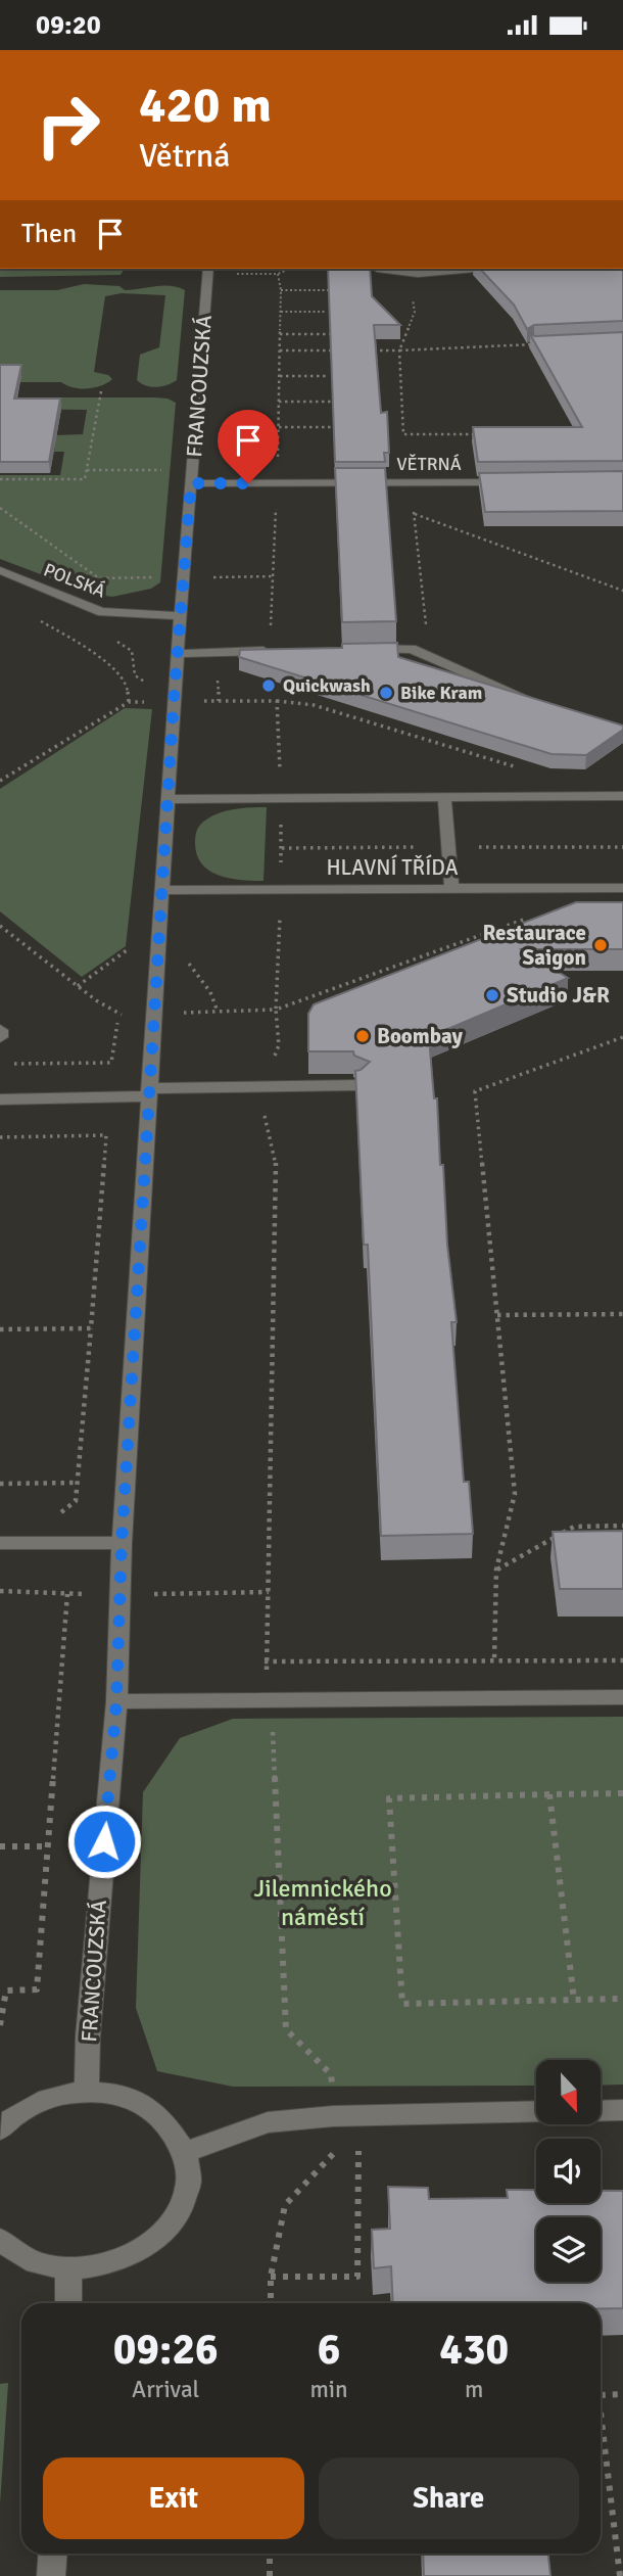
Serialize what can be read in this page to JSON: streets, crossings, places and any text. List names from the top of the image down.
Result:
{
  "streets": {
    "street": [
      "FRANCOUZSKÁ",
      "VĚTRNÁ",
      "POLSKÁ",
      "HLAVNÍ TŘÍDA"
    ]
  },
  "crossings": [
    ["FRANCOUZSKÁ", "VĚTRNÁ"],
    ["FRANCOUZSKÁ", "POLSKÁ"],
    ["FRANCOUZSKÁ", "HLAVNÍ TŘÍDA"]
  ],
  "parks": ["Jilemnického náměstí"],
  "places": [
    "Quickwash",
    "Bike Kram",
    "Restaurace Saigon",
    "Studio J&R",
    "Boombay"
  ],
  "north": "bottom",
  "page": {
    "status": "09:20",
    "turn": ["420 m", "Větrná"],
    "then": "Then",
    "eta": [
      "09:26",
      "Arrival",
      "6",
      "min",
      "430",
      "m"
    ],
    "buttons": ["Exit", "Share"]
  }
}
